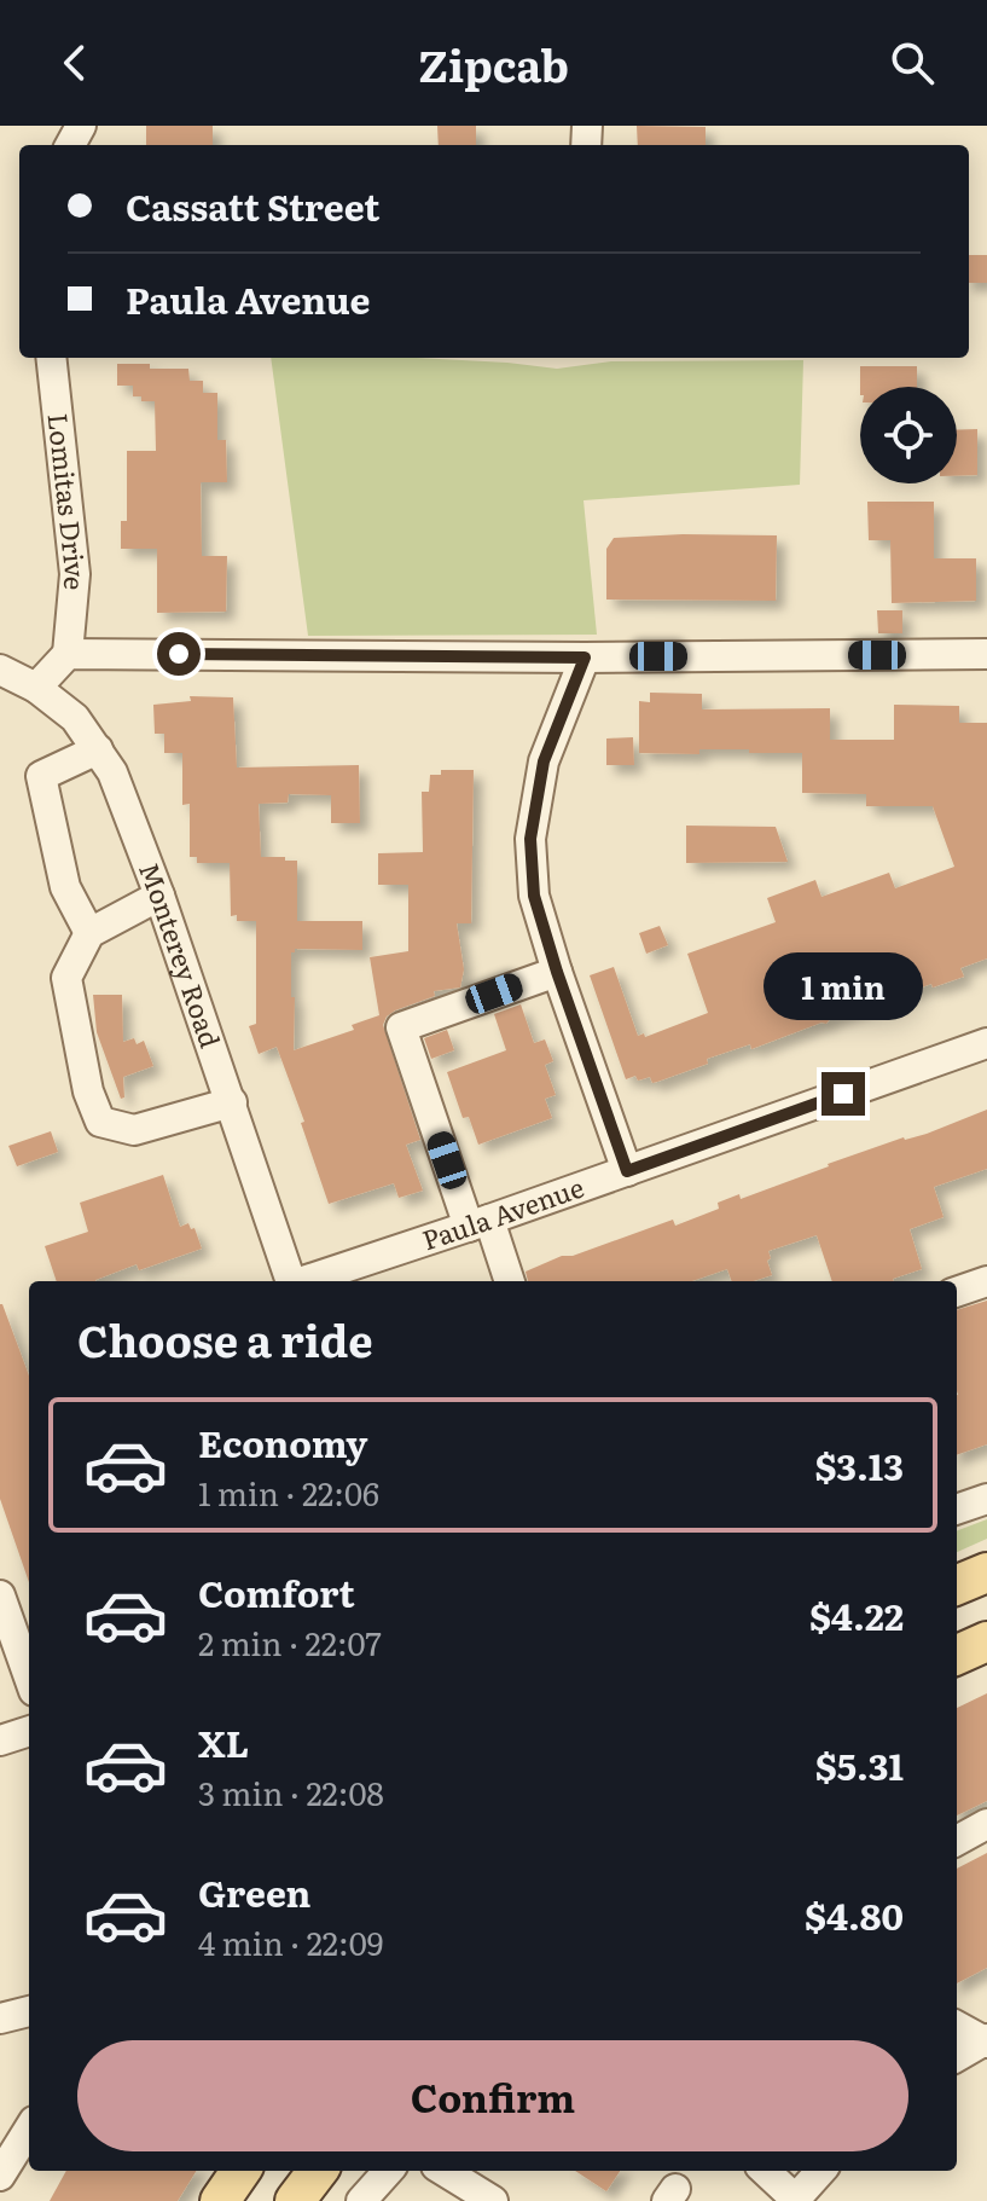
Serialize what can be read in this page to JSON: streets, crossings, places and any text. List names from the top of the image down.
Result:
{
  "streets": {
    "street": ["Lomitas Drive", "Monterey Road", "Paula Avenue"]
  },
  "page": {
    "header": "Zipcab",
    "banner": ["Cassatt Street", "Paula Avenue"],
    "bubble": "1 min",
    "heading": "Choose a ride",
    "list": [
      {
        "name": "Economy",
        "note": "1 min · 22:06",
        "value": "$3.13"
      },
      {
        "name": "Comfort",
        "note": "2 min · 22:07",
        "value": "$4.22"
      },
      {
        "name": "XL",
        "note": "3 min · 22:08",
        "value": "$5.31"
      },
      {
        "name": "Green",
        "note": "4 min · 22:09",
        "value": "$4.80"
      }
    ],
    "buttons": "Confirm"
  }
}
